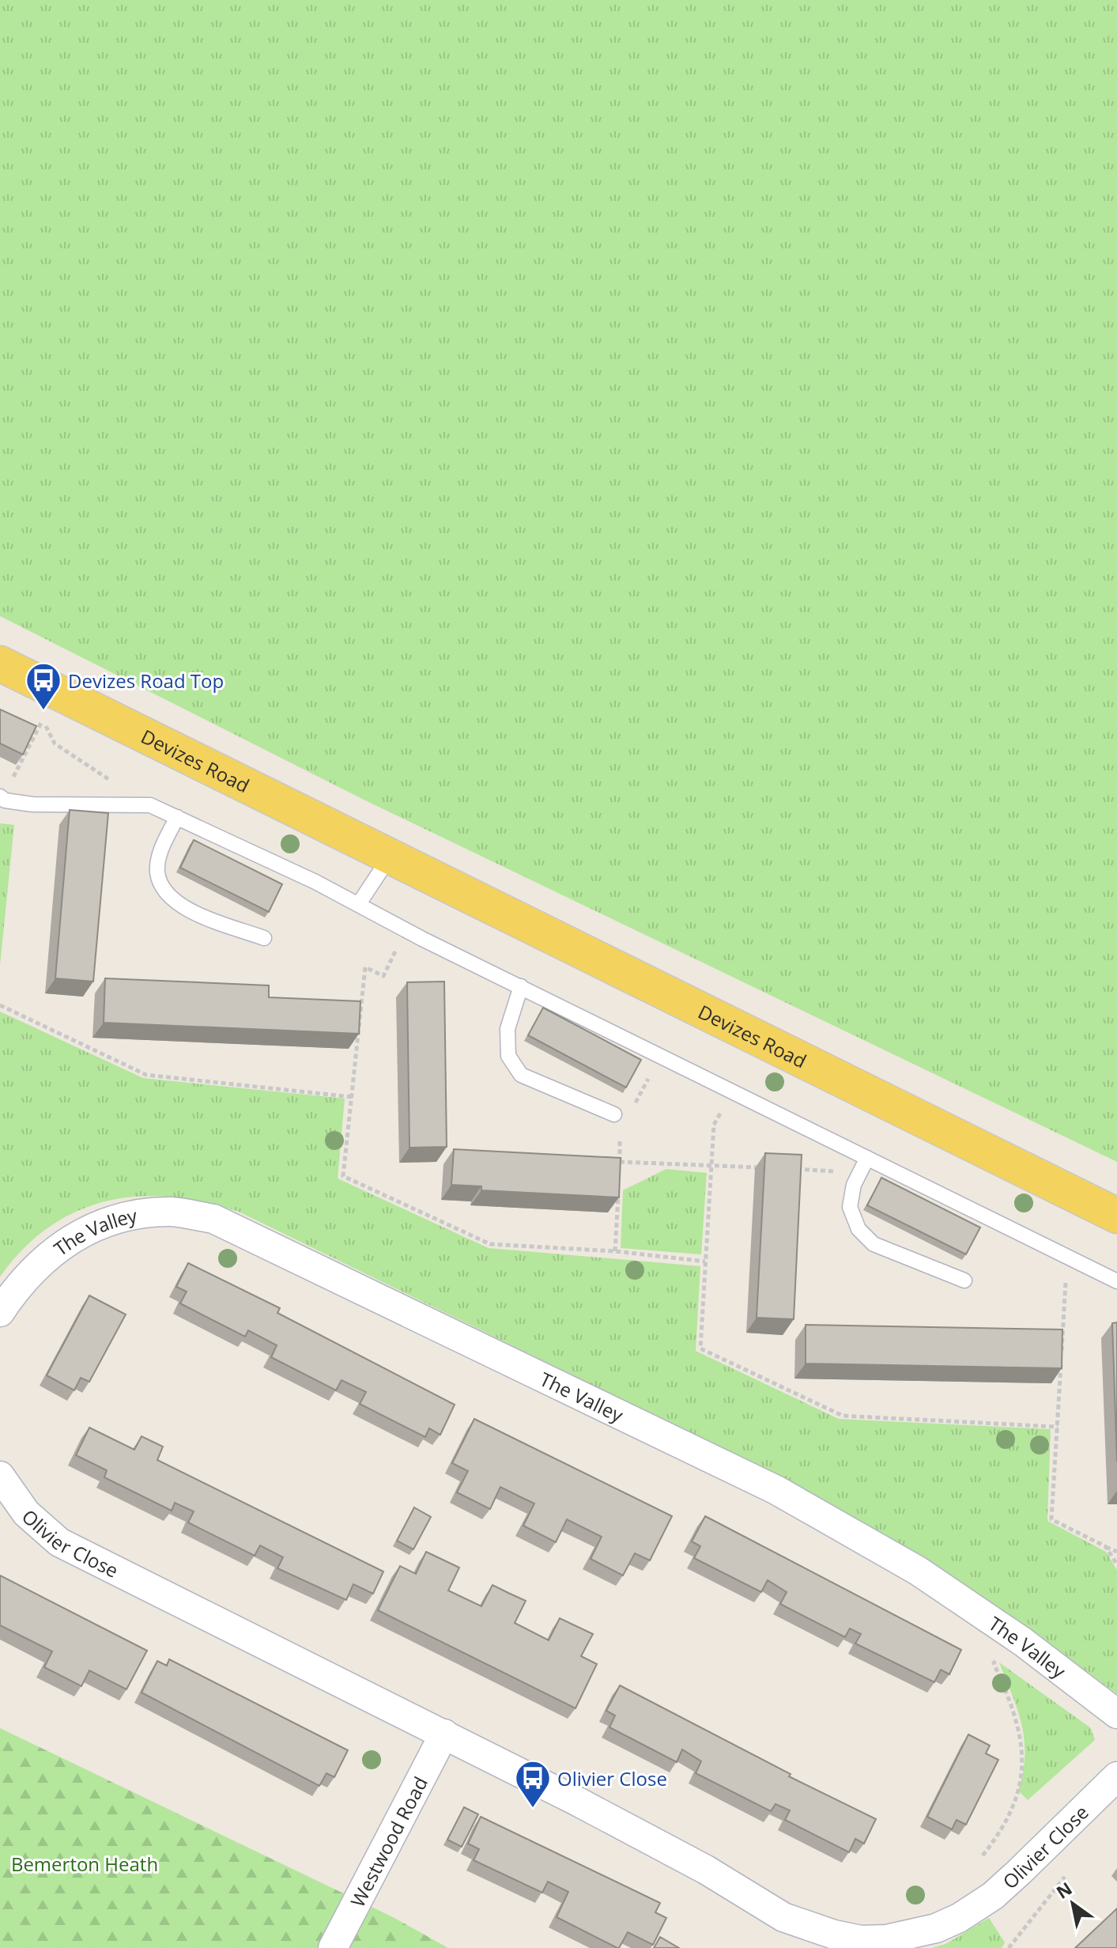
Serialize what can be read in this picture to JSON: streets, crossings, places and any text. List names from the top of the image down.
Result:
{
  "streets": {
    "main road": ["Devizes Road"],
    "street": ["The Valley", "Olivier Close", "Westwood Road"]
  },
  "crossings": [
    ["Olivier Close", "Westwood Road"]
  ],
  "parks": ["Bemerton Heath"],
  "places": {
    "bus stop": ["Devizes Road Top", "Olivier Close"]
  },
  "north": "top left"
}
